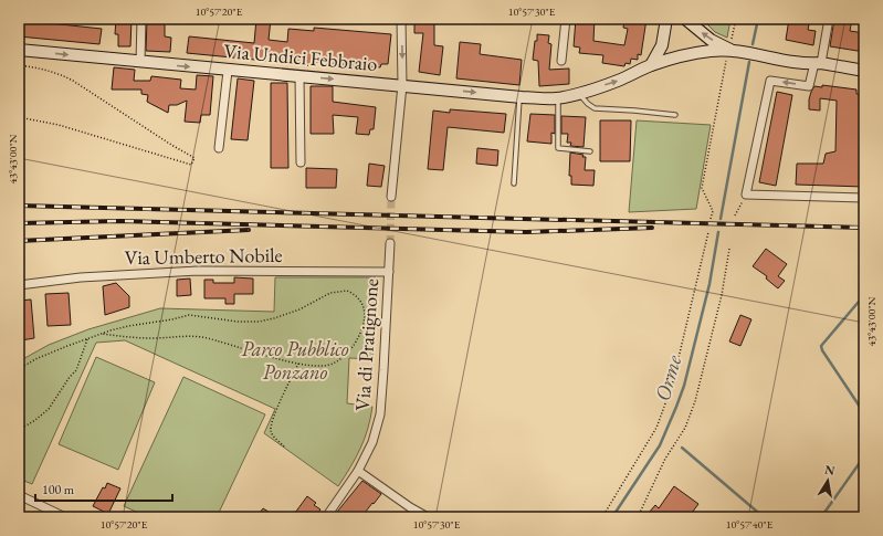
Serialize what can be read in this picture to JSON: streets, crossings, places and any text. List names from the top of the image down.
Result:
{
  "streets": {
    "main road": ["Via Undici Febbraio"],
    "street": ["Via Umberto Nobile", "Via di Pratignone"]
  },
  "crossings": [
    ["Via Umberto Nobile", "Via di Pratignone"]
  ],
  "one_way": ["Via Undici Febbraio"],
  "water": ["Orme"],
  "parks": ["Parco Pubblico Ponzano"],
  "scale_bar": "100 m",
  "north": "top",
  "coordinates": [
    "10°57'20\"E",
    "10°57'30\"E",
    "43°43'00\"N",
    "10°57'40\"E"
  ]
}
